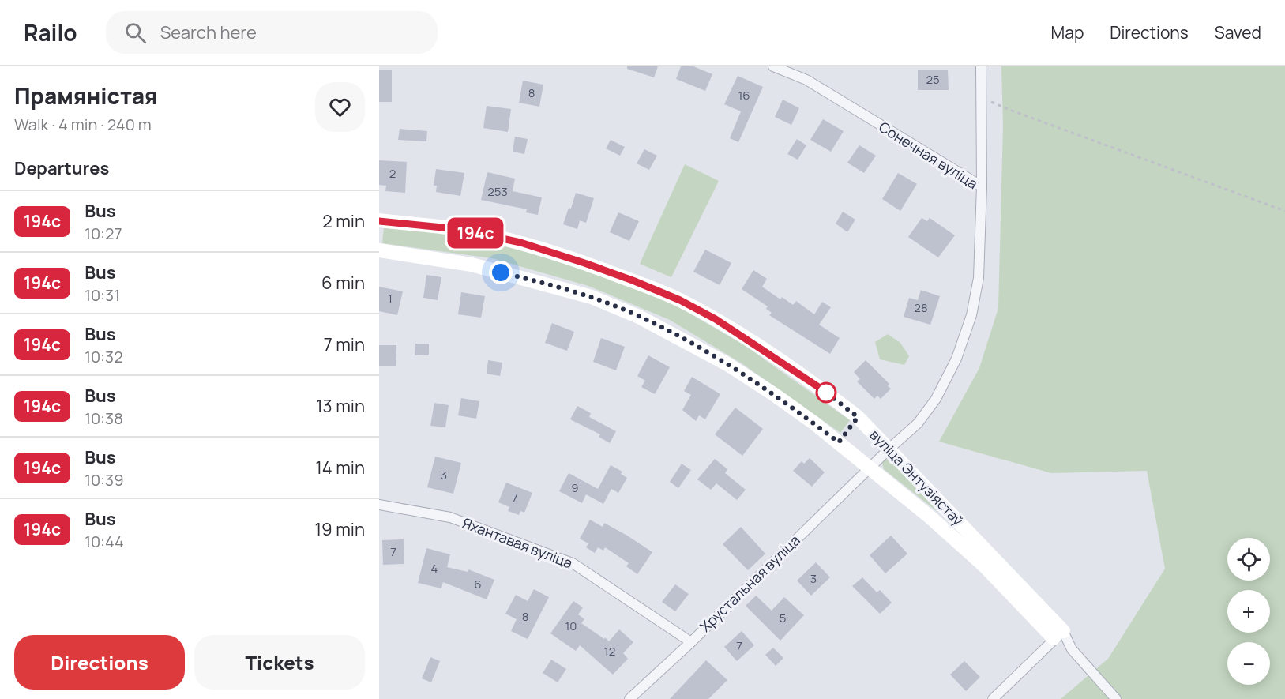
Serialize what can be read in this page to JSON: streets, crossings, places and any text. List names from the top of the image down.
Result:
{
  "streets": {
    "street": [
      "Сонечная вуліца",
      "вуліца Энтузіястаў",
      "Яхантавая вуліца",
      "Хрустальная вуліца"
    ]
  },
  "crossings": [
    ["Сонечная вуліца", "вуліца Энтузіястаў"],
    ["Сонечная вуліца", "Хрустальная вуліца"],
    ["вуліца Энтузіястаў", "Хрустальная вуліца"],
    ["Яхантавая вуліца", "Хрустальная вуліца"]
  ],
  "lines": ["bus line 194с"],
  "house_numbers": [
    "25",
    "8",
    "16",
    "2",
    "253",
    "1",
    "28",
    "3",
    "9",
    "7",
    "7",
    "4",
    "3",
    "6",
    "8",
    "5",
    "10",
    "7",
    "12"
  ],
  "page": {
    "header": "Railo",
    "search": "Search here",
    "nav": ["Map", "Directions", "Saved"],
    "heading": [
      ["Прамяністая", "Walk · 4 min · 240 m"],
      "Departures"
    ],
    "on_map": "194с",
    "list": [
      {
        "mark": "194с",
        "name": "Bus",
        "note": "10:27",
        "value": "2 min"
      },
      {
        "mark": "194с",
        "name": "Bus",
        "note": "10:31",
        "value": "6 min"
      },
      {
        "mark": "194с",
        "name": "Bus",
        "note": "10:32",
        "value": "7 min"
      },
      {
        "mark": "194с",
        "name": "Bus",
        "note": "10:38",
        "value": "13 min"
      },
      {
        "mark": "194с",
        "name": "Bus",
        "note": "10:39",
        "value": "14 min"
      },
      {
        "mark": "194с",
        "name": "Bus",
        "note": "10:44",
        "value": "19 min"
      }
    ],
    "map_buttons": ["+", "−"],
    "buttons": ["Directions", "Tickets"]
  }
}
